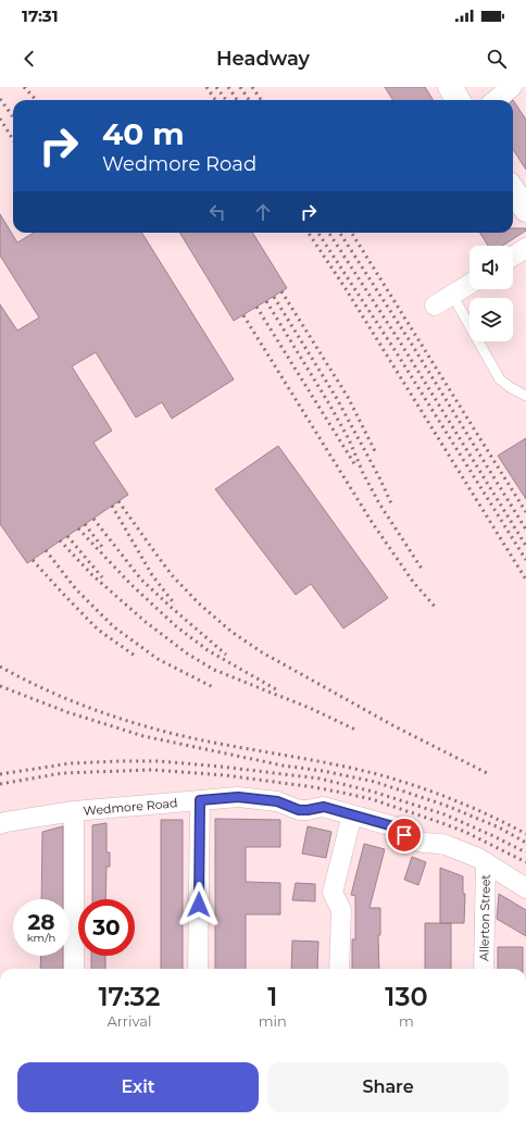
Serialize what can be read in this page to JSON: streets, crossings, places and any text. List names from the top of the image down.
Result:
{
  "streets": {
    "street": ["Wedmore Road", "Allerton Street"]
  },
  "crossings": [
    ["Wedmore Road", "Allerton Street"]
  ],
  "page": {
    "status": "17:31",
    "header": "Headway",
    "turn": ["40 m", "Wedmore Road"],
    "speed": "28 km/h",
    "limit": "30",
    "eta": [
      "17:32",
      "Arrival",
      "1",
      "min",
      "130",
      "m"
    ],
    "buttons": ["Exit", "Share"]
  }
}
